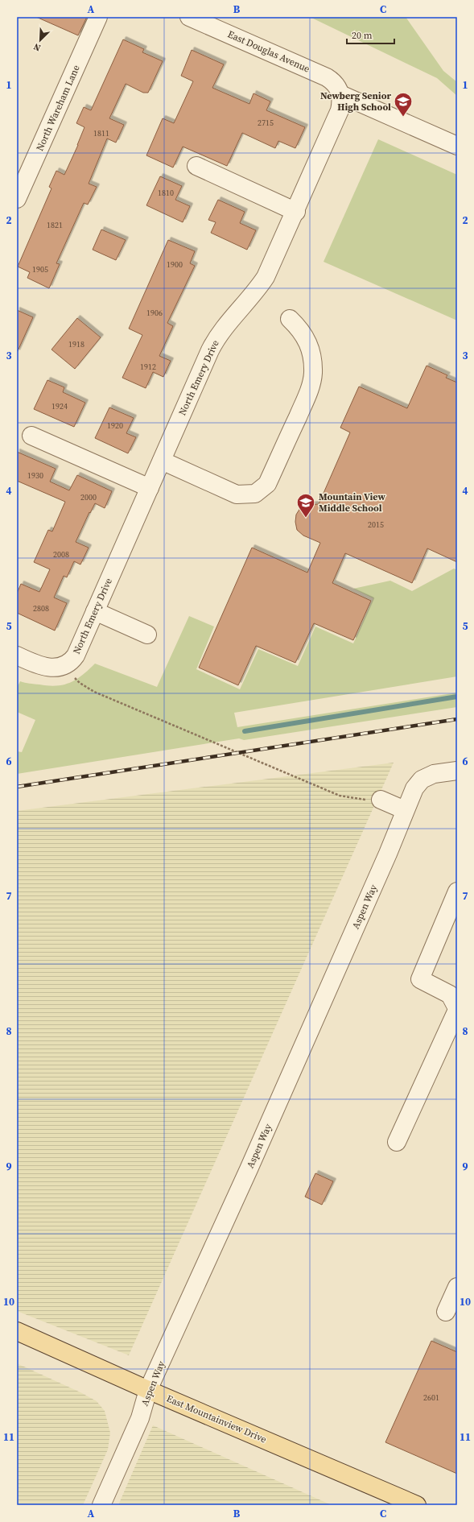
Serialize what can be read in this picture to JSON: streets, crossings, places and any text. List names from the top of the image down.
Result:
{
  "streets": {
    "main road": ["East Mountainview Drive"],
    "street": [
      "East Douglas Avenue",
      "North Wareham Lane",
      "North Emery Drive",
      "Aspen Way"
    ]
  },
  "crossings": [
    ["East Douglas Avenue", "North Emery Drive"],
    ["Aspen Way", "East Mountainview Drive"]
  ],
  "places": {
    "school or university": ["Newberg Senior High School", "Mountain View Middle School"]
  },
  "house_numbers": [
    "2715",
    "1811",
    "1810",
    "1821",
    "1900",
    "1905",
    "1906",
    "1918",
    "1912",
    "1924",
    "1920",
    "1930",
    "2000",
    "2015",
    "2008",
    "2808",
    "2601"
  ],
  "scale_bar": "20 m",
  "north": "bottom left",
  "grid": {
    "columns": ["A", "B", "C"],
    "rows": [
      "1",
      "2",
      "3",
      "4",
      "5",
      "6",
      "7",
      "8",
      "9",
      "10",
      "11"
    ]
  }
}
